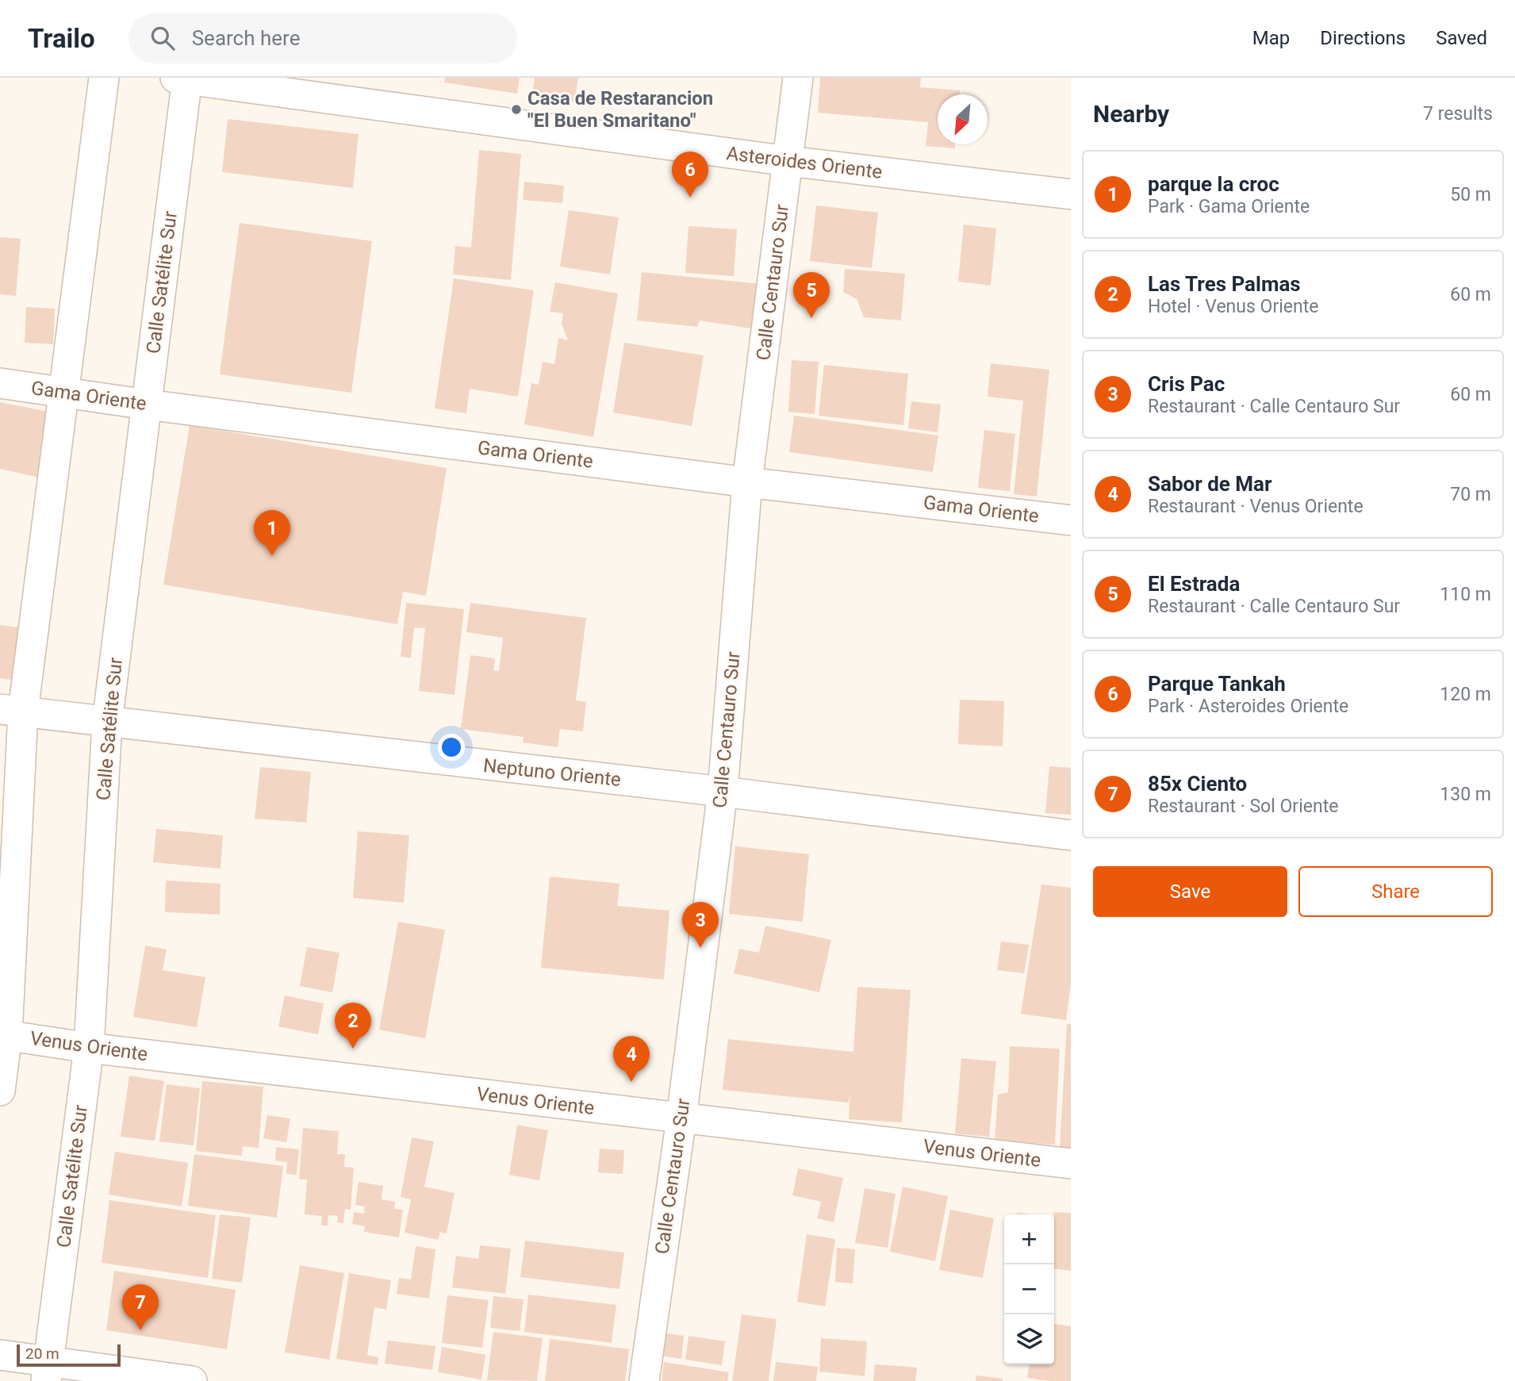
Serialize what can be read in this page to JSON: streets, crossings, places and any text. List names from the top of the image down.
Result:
{
  "streets": {
    "street": [
      "Asteroides Oriente",
      "Calle Satélite Sur",
      "Calle Centauro Sur",
      "Gama Oriente",
      "Neptuno Oriente",
      "Venus Oriente"
    ]
  },
  "crossings": [
    ["Asteroides Oriente", "Calle Satélite Sur"],
    ["Asteroides Oriente", "Calle Centauro Sur"],
    ["Calle Satélite Sur", "Gama Oriente"],
    ["Calle Satélite Sur", "Neptuno Oriente"],
    ["Calle Satélite Sur", "Venus Oriente"],
    ["Calle Centauro Sur", "Gama Oriente"],
    ["Calle Centauro Sur", "Neptuno Oriente"],
    ["Calle Centauro Sur", "Venus Oriente"]
  ],
  "places": ["Casa de Restarancion \"El Buen Smaritano\""],
  "scale_bar": "20 m",
  "north": "bottom left",
  "page": {
    "header": "Trailo",
    "search": "Search here",
    "nav": ["Map", "Directions", "Saved"],
    "heading": ["Nearby", "7 results"],
    "list": [
      {
        "mark": "1",
        "name": "parque la croc",
        "note": "Park · Gama Oriente",
        "value": "50 m"
      },
      {
        "mark": "2",
        "name": "Las Tres Palmas",
        "note": "Hotel · Venus Oriente",
        "value": "60 m"
      },
      {
        "mark": "3",
        "name": "Cris Pac",
        "note": "Restaurant · Calle Centauro Sur",
        "value": "60 m"
      },
      {
        "mark": "4",
        "name": "Sabor de Mar",
        "note": "Restaurant · Venus Oriente",
        "value": "70 m"
      },
      {
        "mark": "5",
        "name": "El Estrada",
        "note": "Restaurant · Calle Centauro Sur",
        "value": "110 m"
      },
      {
        "mark": "6",
        "name": "Parque Tankah",
        "note": "Park · Asteroides Oriente",
        "value": "120 m"
      },
      {
        "mark": "7",
        "name": "85x Ciento",
        "note": "Restaurant · Sol Oriente",
        "value": "130 m"
      }
    ],
    "pins": [
      "6",
      "5",
      "1",
      "3",
      "2",
      "4",
      "7"
    ],
    "buttons": ["Save", "Share"],
    "map_buttons": ["+", "−"],
    "scale": "20 m"
  }
}
